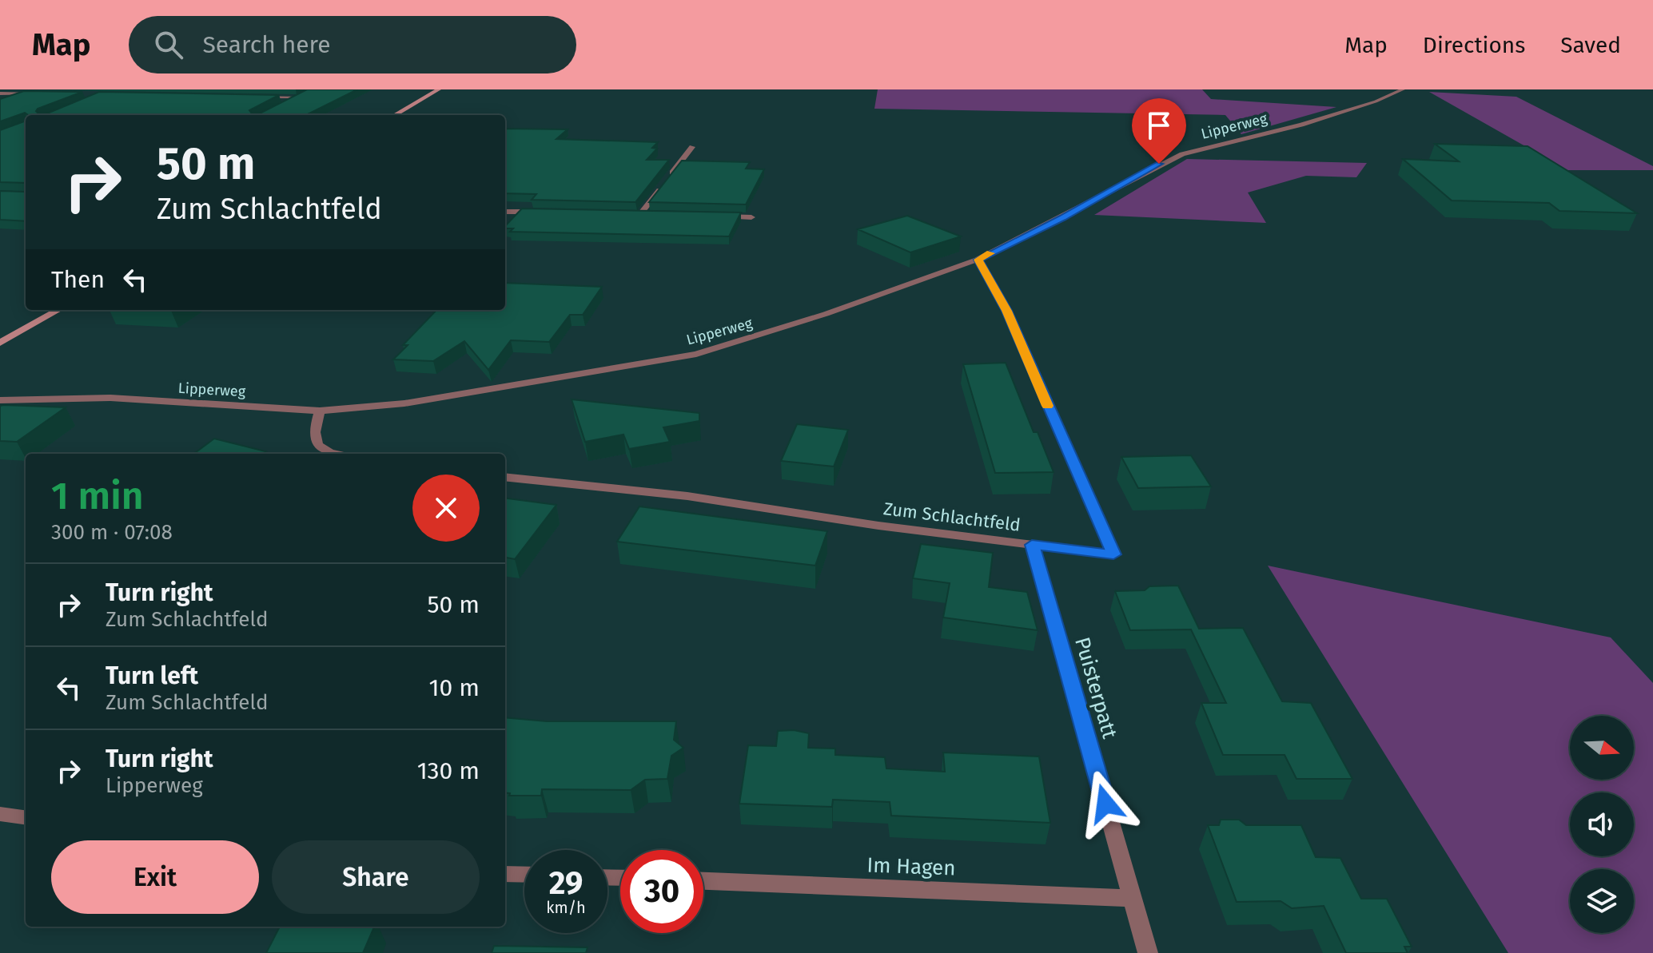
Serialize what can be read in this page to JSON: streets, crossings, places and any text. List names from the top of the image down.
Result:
{
  "streets": {
    "street": [
      "Lipperweg",
      "Zum Schlachtfeld",
      "Puisterpatt",
      "Im Hagen"
    ]
  },
  "crossings": [
    ["Lipperweg", "Zum Schlachtfeld"],
    ["Zum Schlachtfeld", "Puisterpatt"],
    ["Puisterpatt", "Im Hagen"]
  ],
  "north": "right",
  "page": {
    "header": "Map",
    "search": "Search here",
    "nav": ["Map", "Directions", "Saved"],
    "turn": ["50 m", "Zum Schlachtfeld"],
    "then": "Then",
    "heading": ["1 min", "300 m · 07:08"],
    "list": [
      {
        "name": "Turn right",
        "note": "Zum Schlachtfeld",
        "value": "50 m"
      },
      {
        "name": "Turn left",
        "note": "Zum Schlachtfeld",
        "value": "10 m"
      },
      {
        "name": "Turn right",
        "note": "Lipperweg",
        "value": "130 m"
      }
    ],
    "buttons": ["Exit", "Share"],
    "speed": "29 km/h",
    "limit": "30"
  }
}
